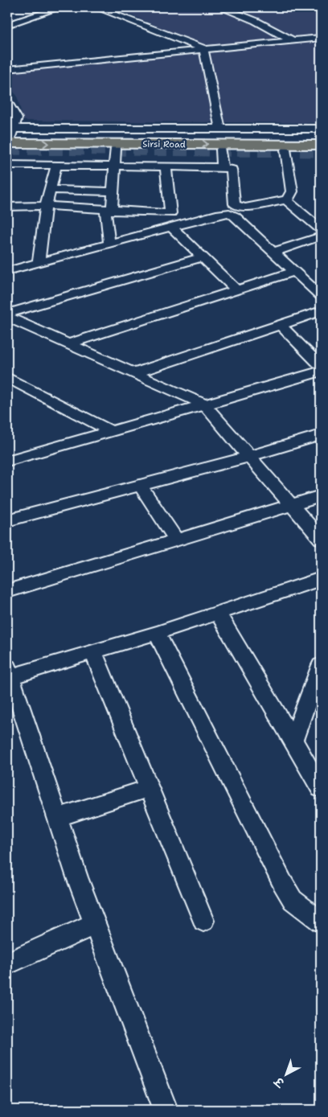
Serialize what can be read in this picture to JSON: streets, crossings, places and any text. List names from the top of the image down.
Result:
{
  "streets": {
    "main road": ["Sirsi Road"]
  },
  "one_way": ["Sirsi Road"],
  "north": "bottom left"
}
